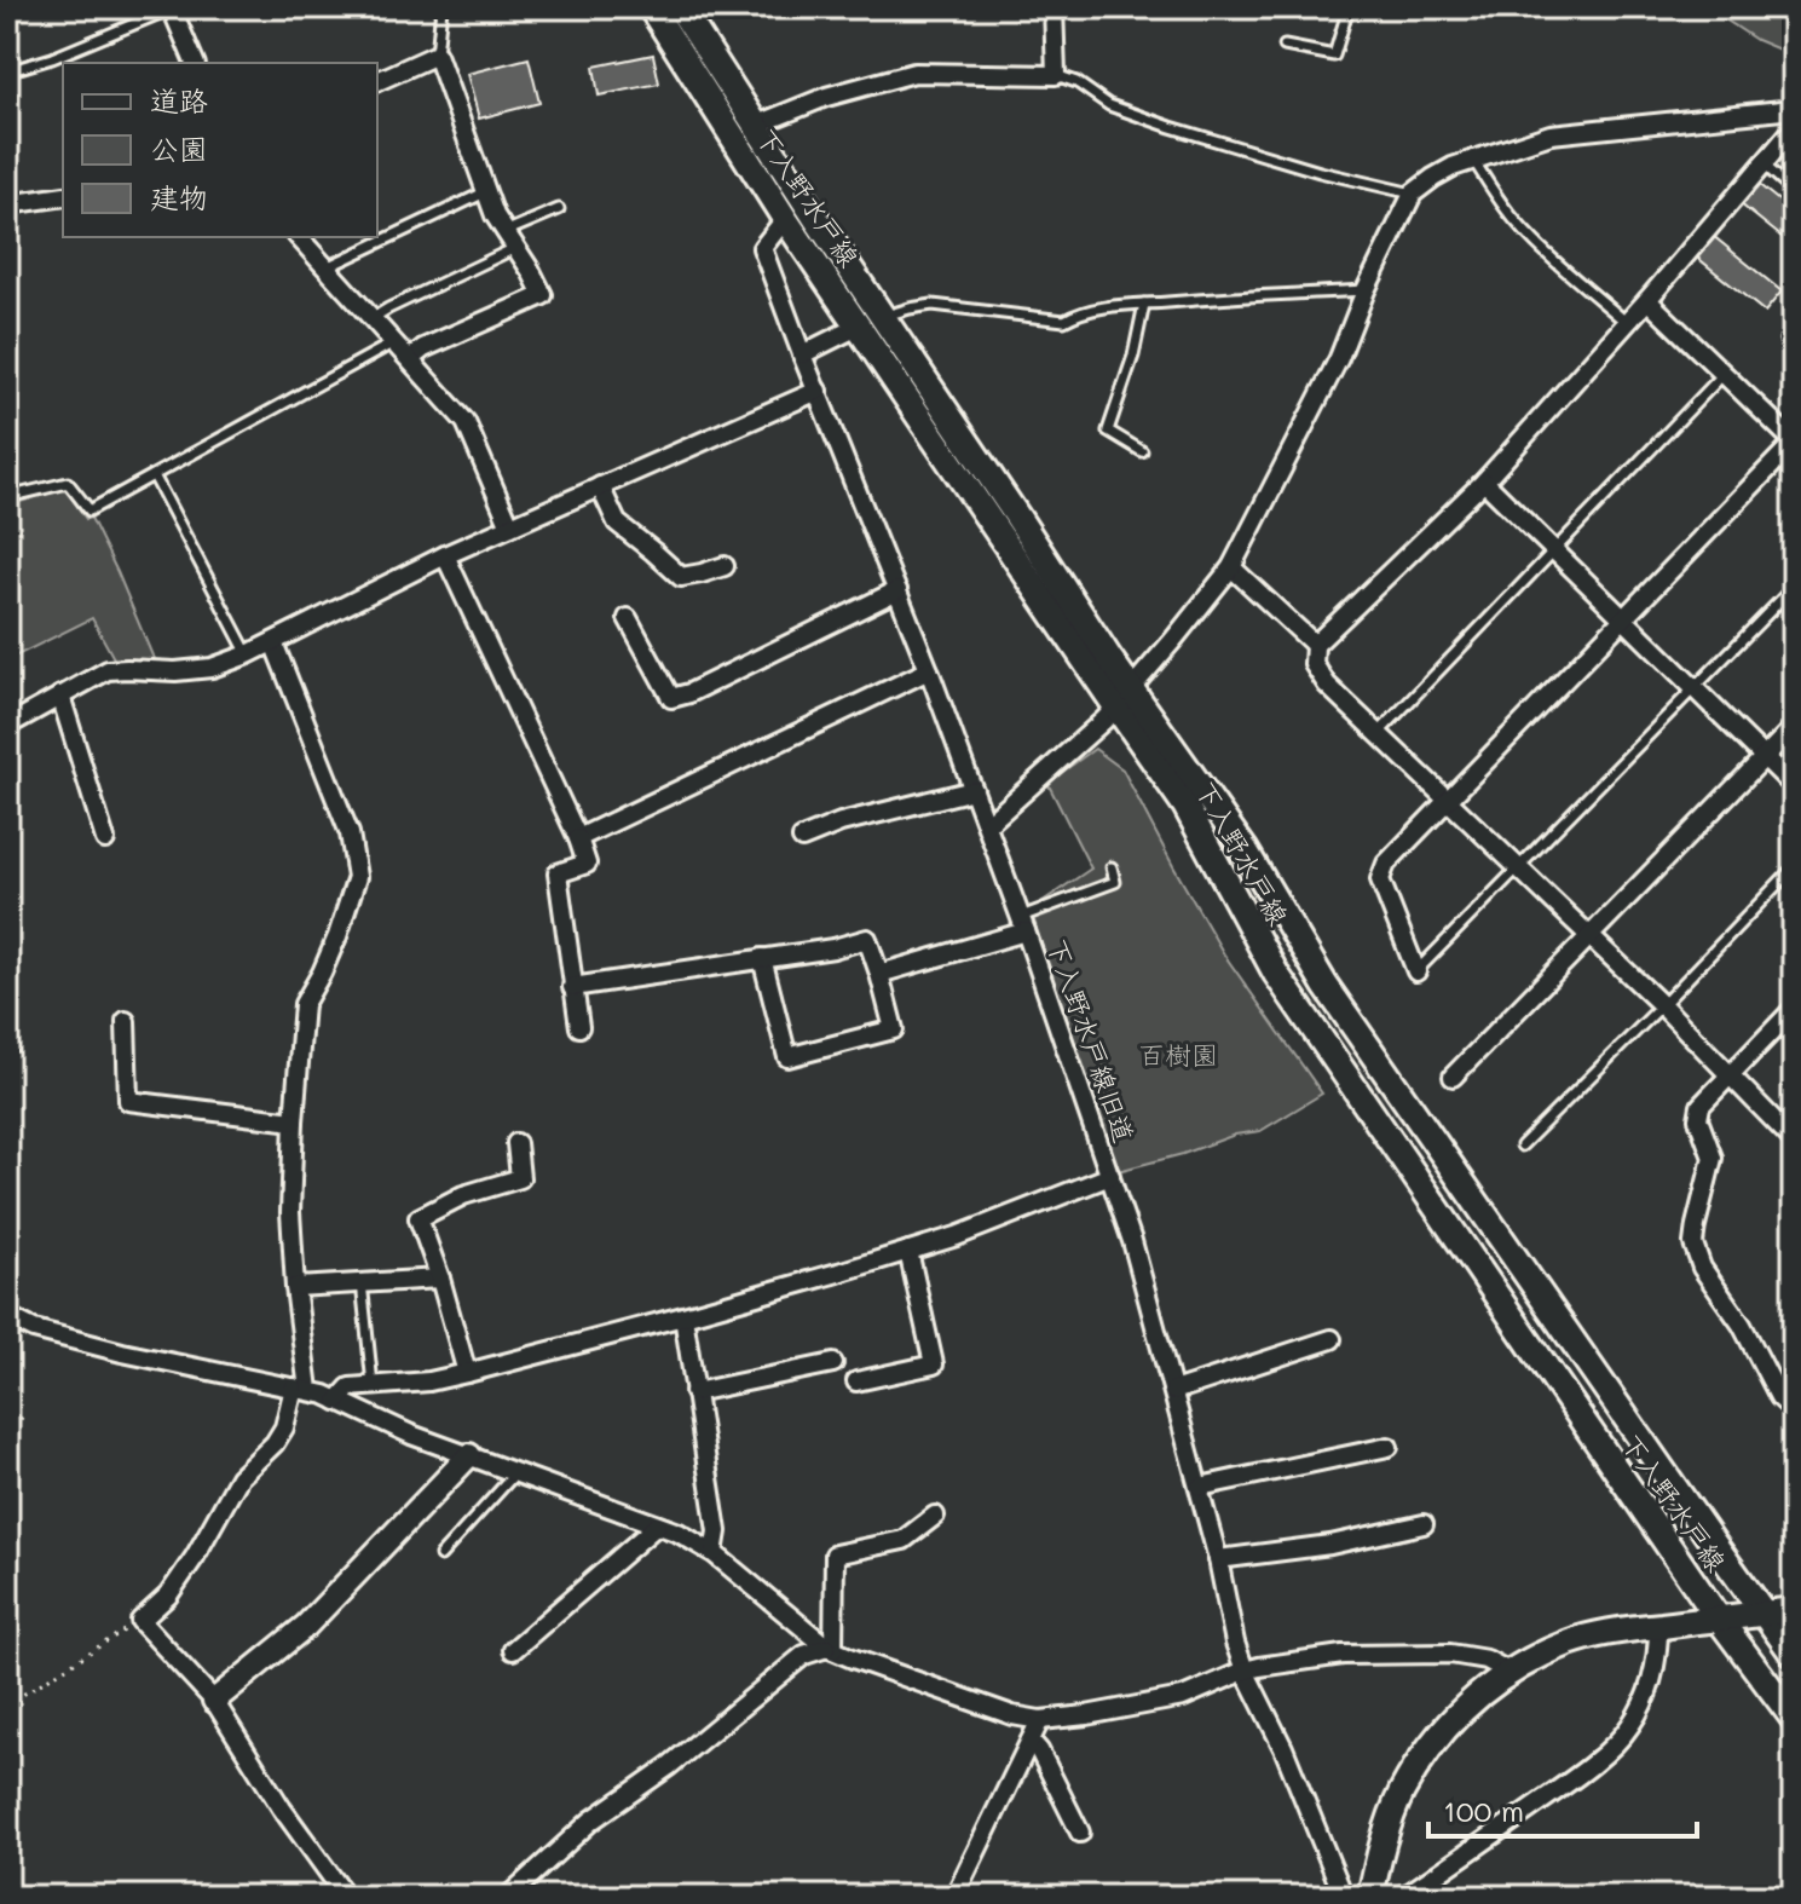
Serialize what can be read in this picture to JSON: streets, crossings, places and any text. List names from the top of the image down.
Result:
{
  "streets": {
    "main road": ["下入野水戸線"],
    "street": ["下入野水戸線旧道"]
  },
  "crossings": [
    ["下入野水戸線", "下入野水戸線旧道"]
  ],
  "parks": ["百樹園"],
  "legend": ["道路", "公園", "建物"],
  "scale_bar": "100 m"
}
